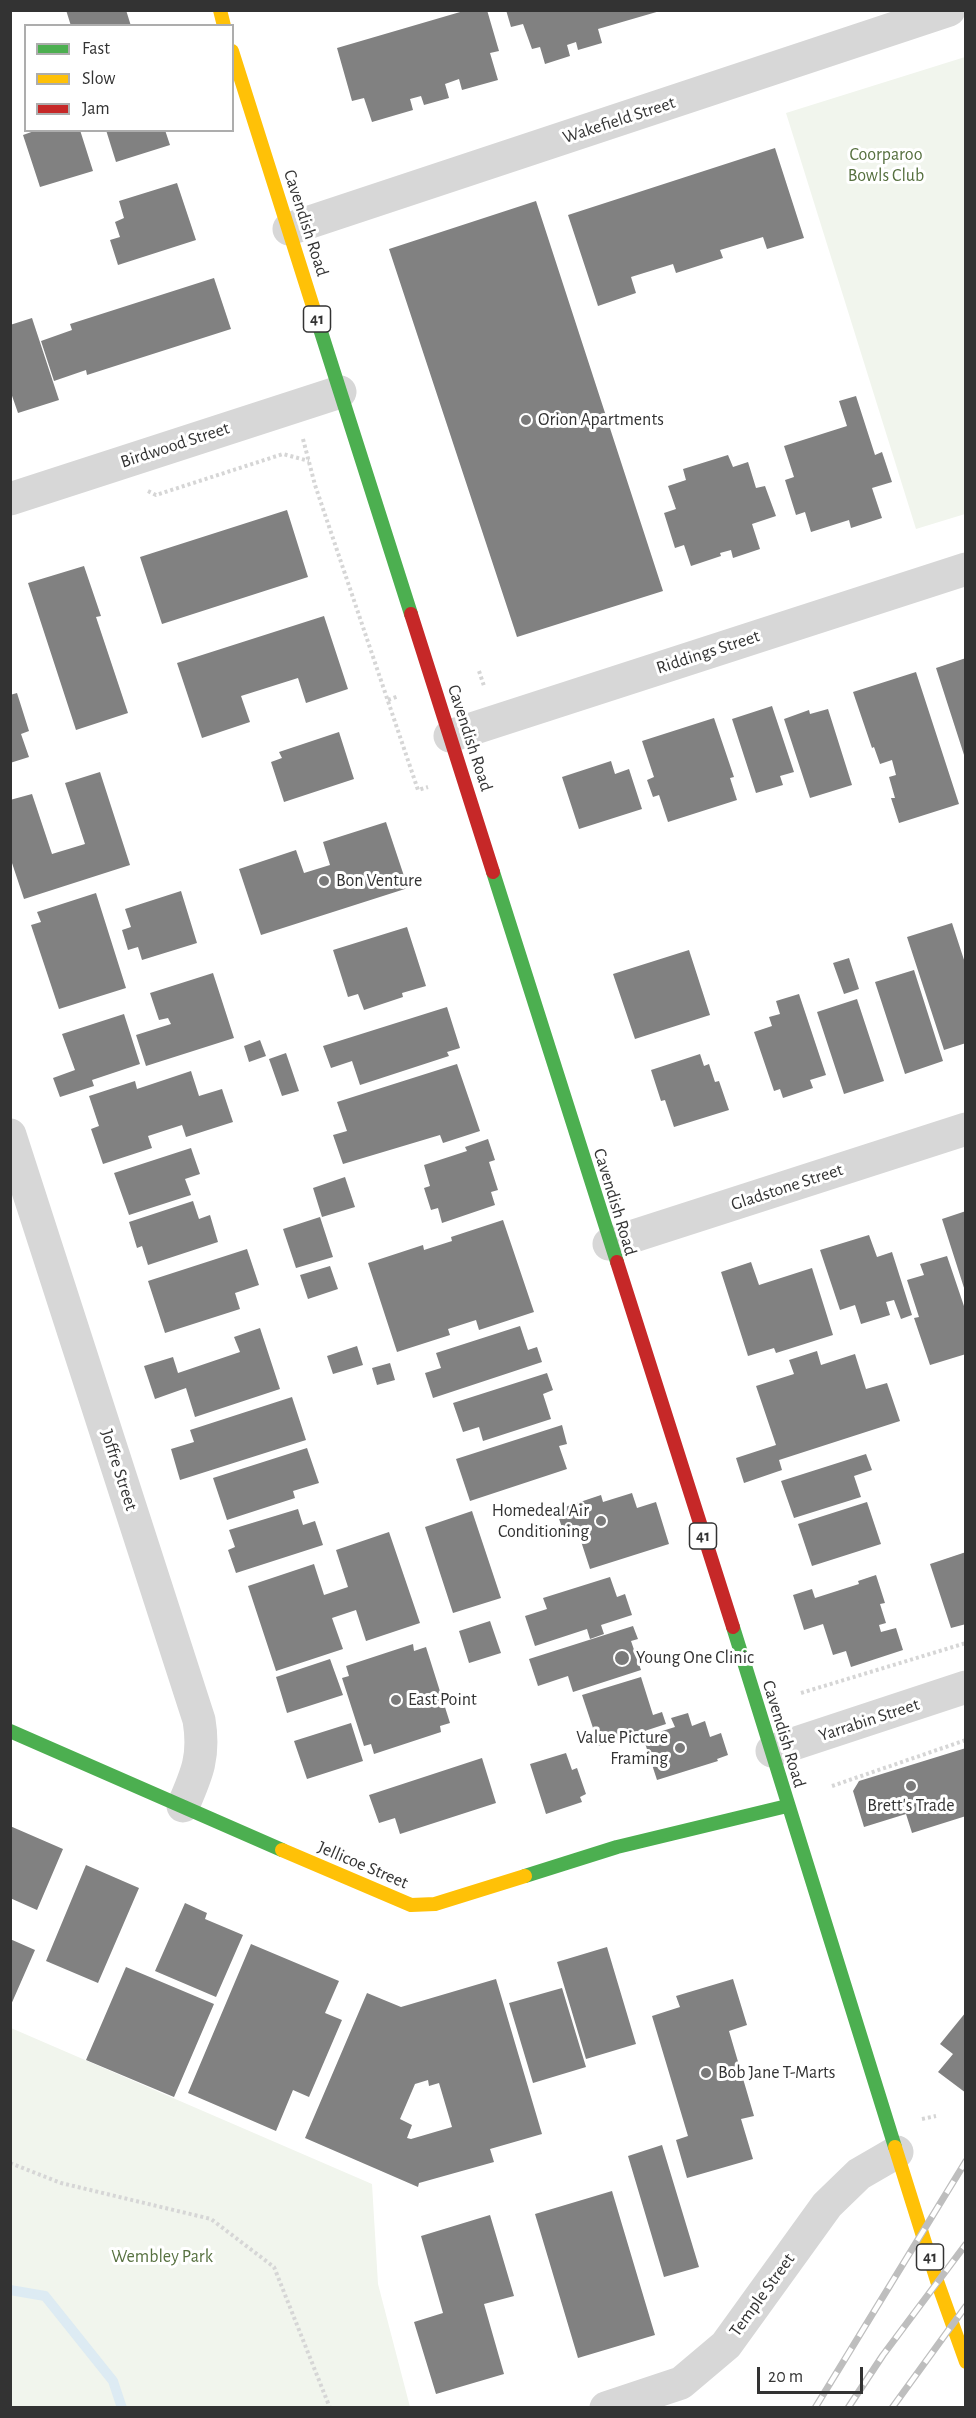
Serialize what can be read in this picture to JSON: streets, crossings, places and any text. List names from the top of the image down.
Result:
{
  "streets": {
    "main road": ["Cavendish Road", "41", "Jellicoe Street"],
    "street": [
      "Wakefield Street",
      "Birdwood Street",
      "Riddings Street",
      "Gladstone Street",
      "Joffre Street",
      "Yarrabin Street",
      "Temple Street"
    ]
  },
  "crossings": [
    ["Wakefield Street", "Cavendish Road"],
    ["Cavendish Road", "Birdwood Street"],
    ["Cavendish Road", "Riddings Street"],
    ["Cavendish Road", "Gladstone Street"],
    ["Cavendish Road", "Yarrabin Street"],
    ["Cavendish Road", "Jellicoe Street"],
    ["Cavendish Road", "Temple Street"],
    ["Joffre Street", "Jellicoe Street"]
  ],
  "parks": ["Coorparoo Bowls Club", "Wembley Park"],
  "places": [
    "Orion Apartments",
    "Bon Venture",
    "Homedeal Air Conditioning",
    "Young One Clinic",
    "East Point",
    "Value Picture Framing",
    "Brett's Trade",
    "Bob Jane T-Marts"
  ],
  "legend": ["Fast", "Slow", "Jam"],
  "scale_bar": "20 m"
}
